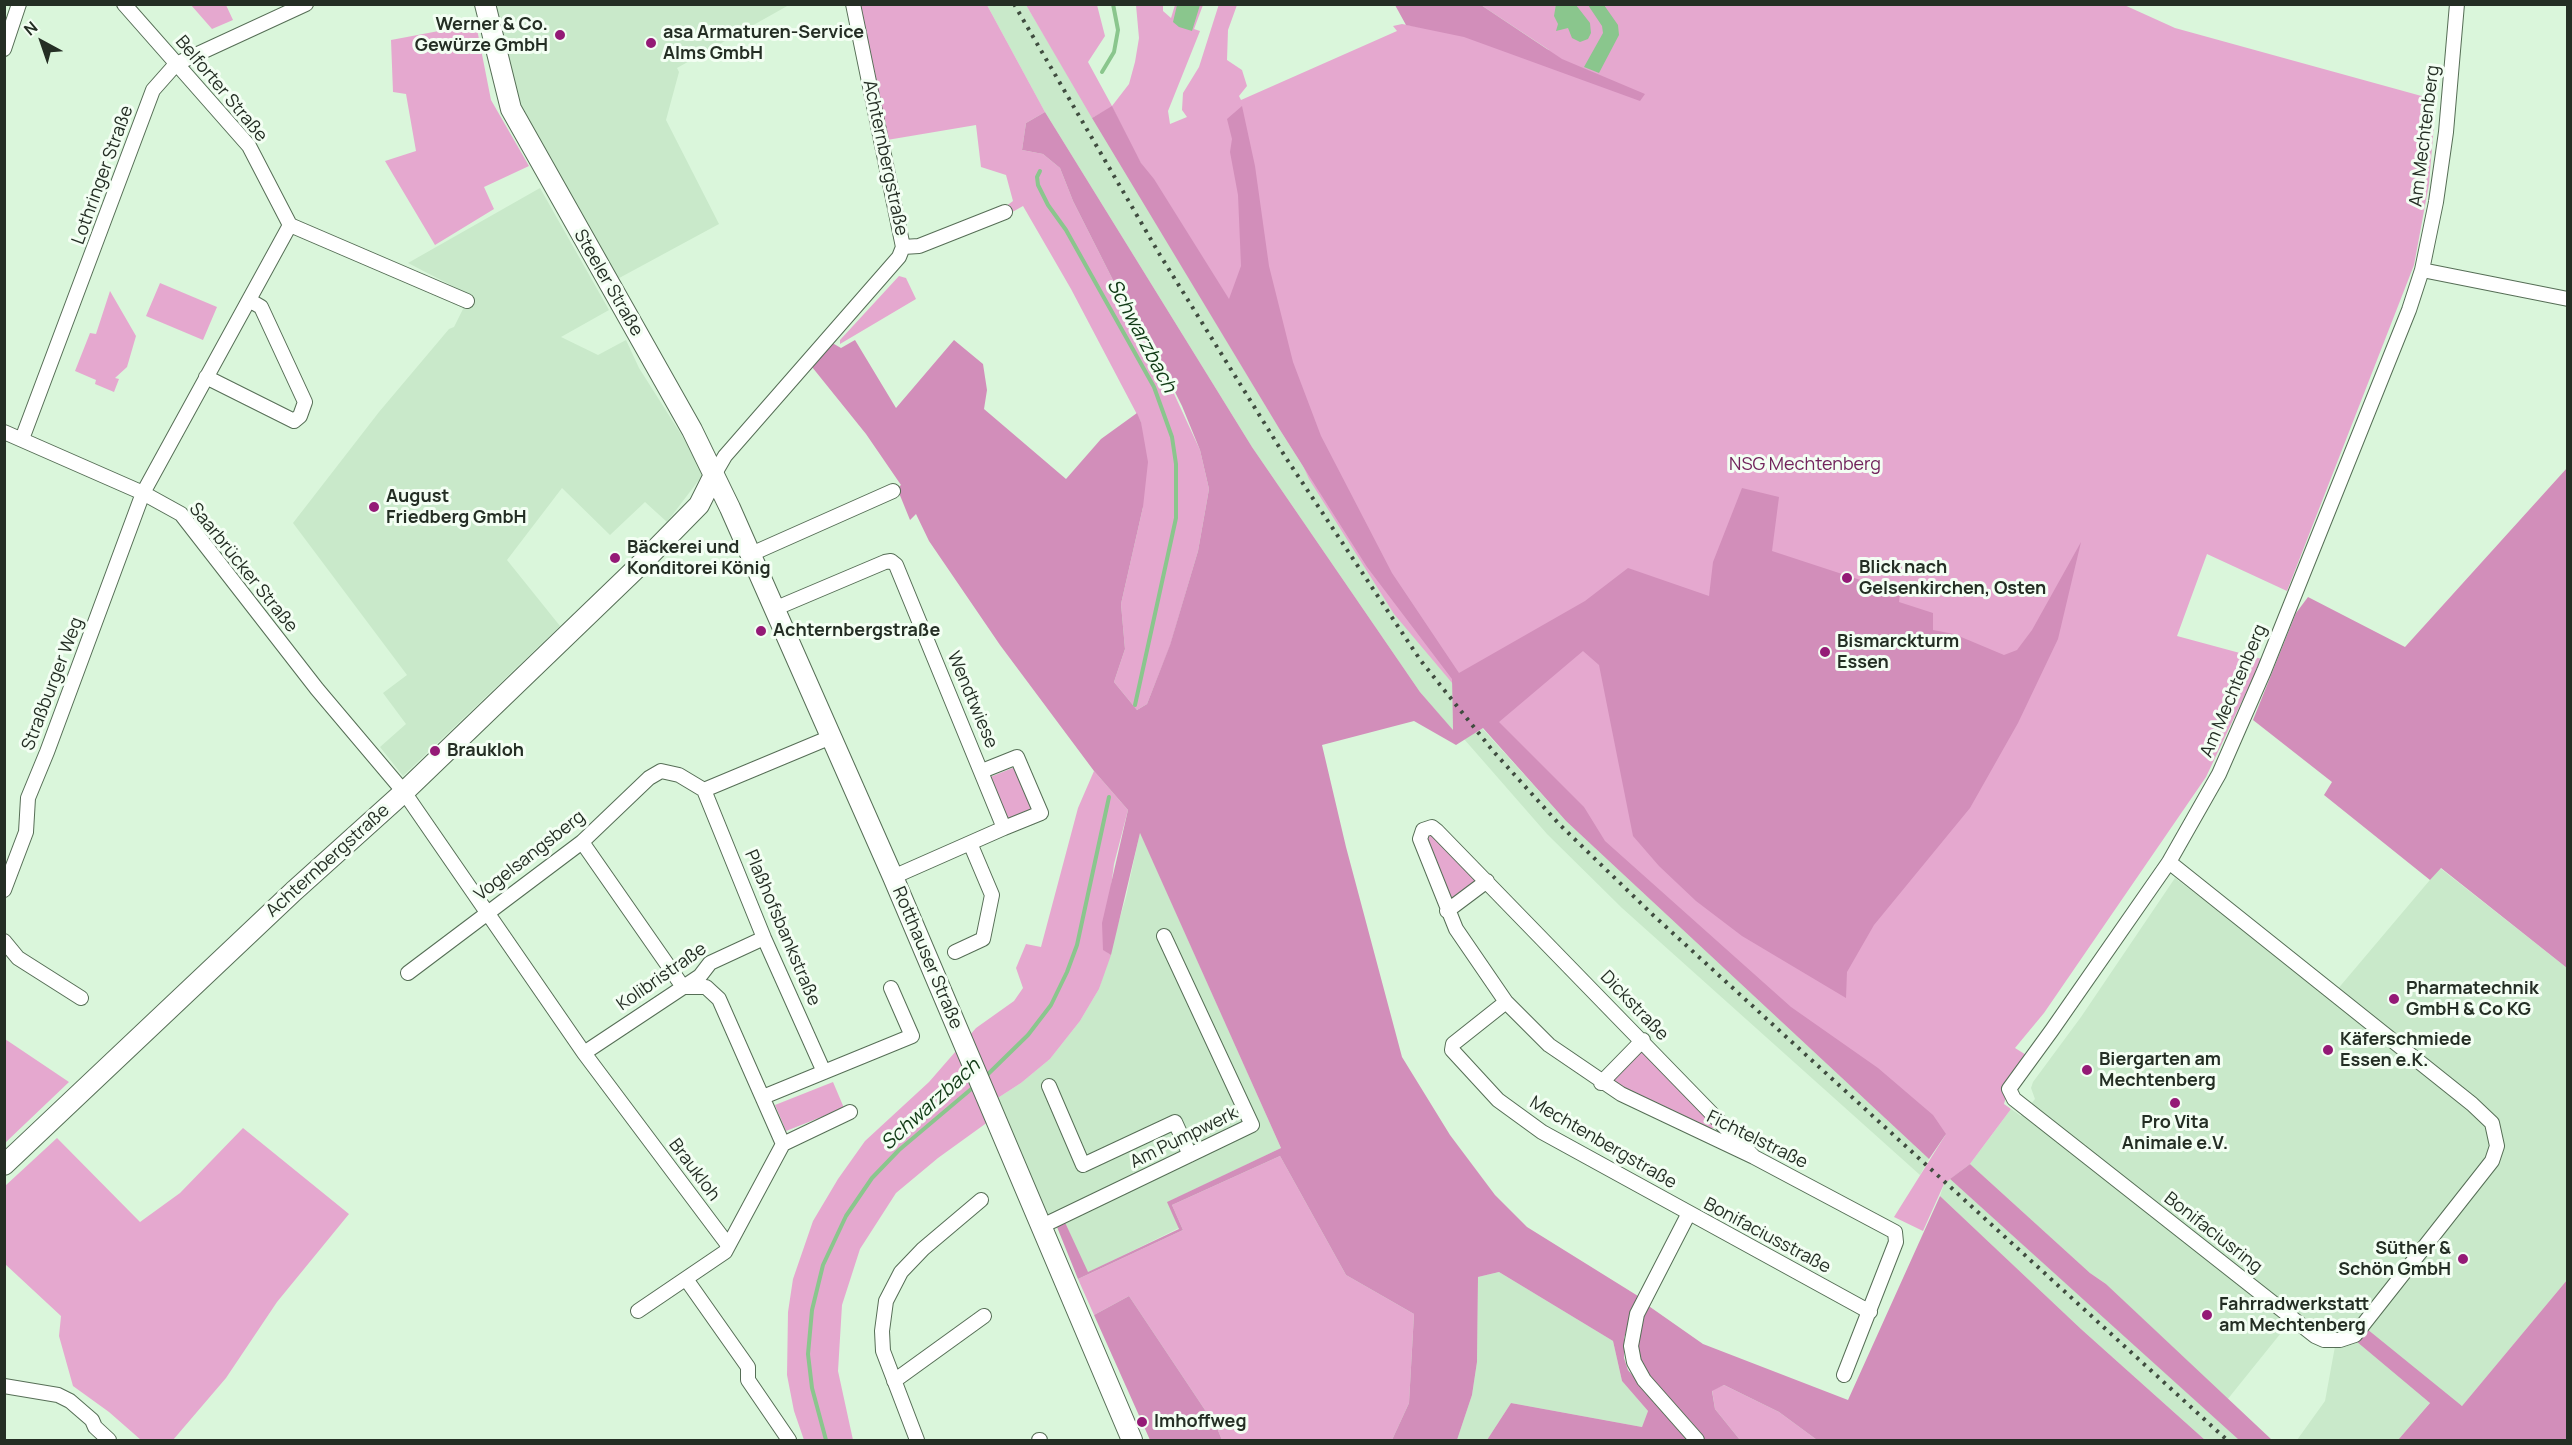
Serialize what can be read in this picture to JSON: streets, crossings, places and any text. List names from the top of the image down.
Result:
{
  "streets": {
    "main road": ["Achternbergstraße", "Steeler Straße", "Rotthauser Straße"],
    "street": [
      "Belforter Straße",
      "Am Mechtenberg",
      "Lothringer Straße",
      "Saarbrücker Straße",
      "Straßburger Weg",
      "Wendtwiese",
      "Vogelsangsberg",
      "Plaßhofsbankstraße",
      "Kolibristraße",
      "Dickstraße",
      "Am Pumpwerk",
      "Fichtelstraße",
      "Mechtenbergstraße",
      "Braukloh",
      "Bonifaciusring",
      "Bonifaciusstraße"
    ]
  },
  "crossings": [
    ["Belforter Straße", "Lothringer Straße"],
    ["Belforter Straße", "Straßburger Weg"],
    ["Am Mechtenberg", "Bonifaciusring"],
    ["Achternbergstraße", "Steeler Straße"],
    ["Achternbergstraße", "Saarbrücker Straße"],
    ["Achternbergstraße", "Braukloh"],
    ["Lothringer Straße", "Saarbrücker Straße"],
    ["Steeler Straße", "Wendtwiese"],
    ["Steeler Straße", "Rotthauser Straße"],
    ["Saarbrücker Straße", "Straßburger Weg"],
    ["Saarbrücker Straße", "Braukloh"],
    ["Wendtwiese", "Rotthauser Straße"],
    ["Vogelsangsberg", "Plaßhofsbankstraße"],
    ["Vogelsangsberg", "Braukloh"],
    ["Plaßhofsbankstraße", "Kolibristraße"],
    ["Rotthauser Straße", "Am Pumpwerk"],
    ["Kolibristraße", "Braukloh"],
    ["Dickstraße", "Fichtelstraße"],
    ["Fichtelstraße", "Mechtenbergstraße"],
    ["Fichtelstraße", "Bonifaciusstraße"],
    ["Mechtenbergstraße", "Bonifaciusstraße"]
  ],
  "water": ["Schwarzbach"],
  "parks": ["NSG Mechtenberg"],
  "places": [
    "Werner & Co. Gewürze GmbH",
    "asa Armaturen-Service Alms GmbH",
    "August Friedberg GmbH",
    "Bäckerei und Konditorei König",
    "Blick nach Gelsenkirchen, Osten",
    "Achternbergstraße",
    "Bismarckturm Essen",
    "Braukloh",
    "Pharmatechnik GmbH & Co KG",
    "Käferschmiede Essen e.K.",
    "Biergarten am Mechtenberg",
    "Pro Vita Animale e.V.",
    "Süther & Schön GmbH",
    "Fahrradwerkstatt am Mechtenberg",
    "Imhoffweg"
  ],
  "north": "top left"
}
